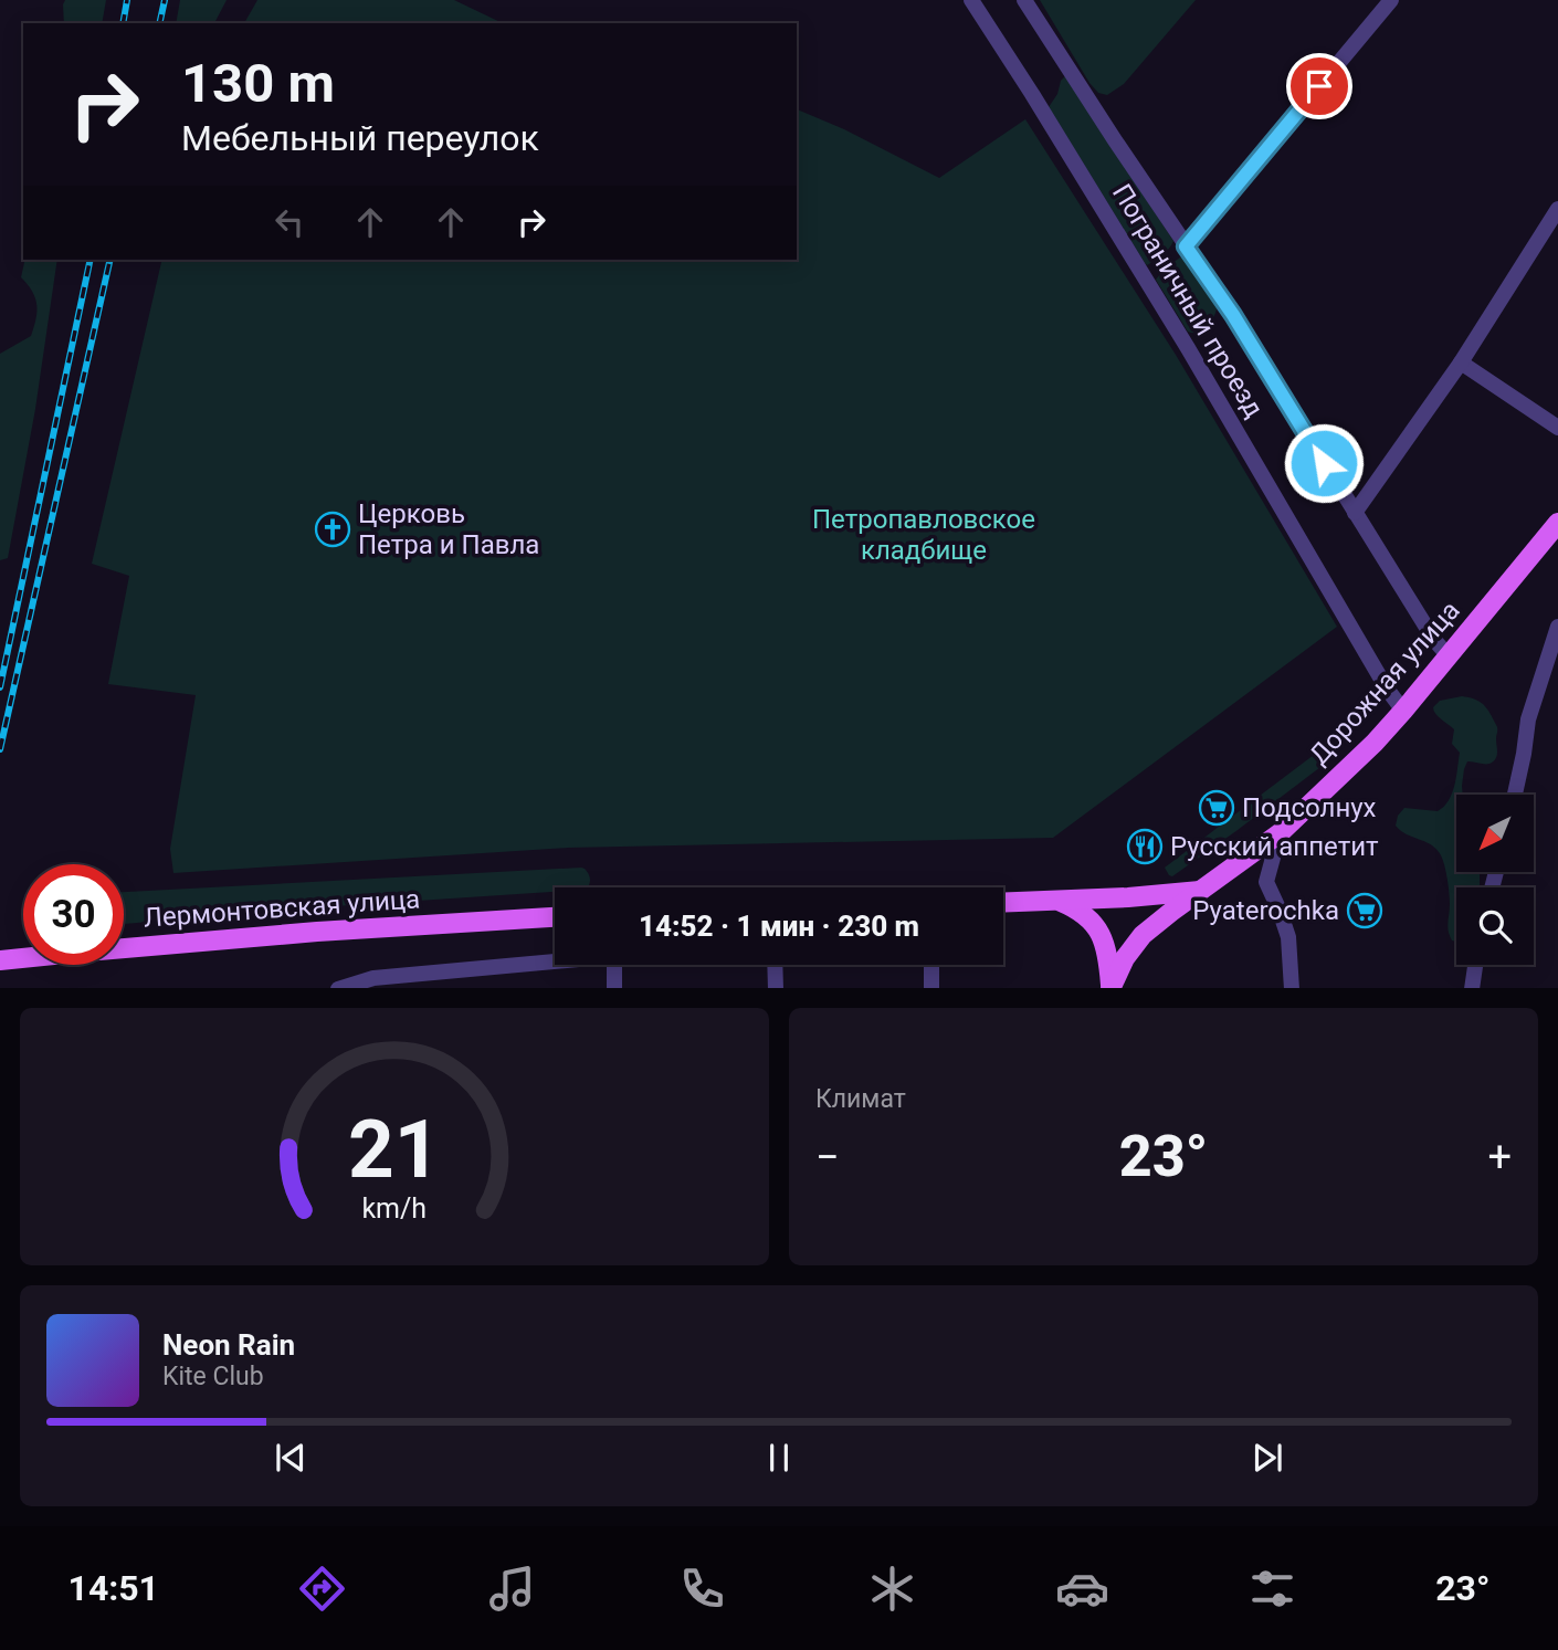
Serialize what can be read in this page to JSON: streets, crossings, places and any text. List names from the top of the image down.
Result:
{
  "streets": {
    "main road": ["Дорожная улица", "Лермонтовская улица"],
    "street": ["Пограничный проезд"]
  },
  "crossings": [
    ["Пограничный проезд", "Дорожная улица"]
  ],
  "parks": ["Петропавловское кладбище"],
  "places": {
    "church": ["Церковь Петра и Павла"],
    "supermarket": ["Подсолнух", "Pyaterochka"],
    "restaurant": ["Русский аппетит"]
  },
  "north": "bottom left",
  "page": {
    "turn": ["130 m", "Мебельный переулок"],
    "limit": "30",
    "trip": "14:52 · 1 мин · 230 m",
    "tile": "Климат",
    "heat": ["−", "23°", "+"],
    "song": ["Neon Rain", "Kite Club"],
    "tabs": ["14:51", "23°"],
    "gauge": ["21", "km/h"]
  }
}
